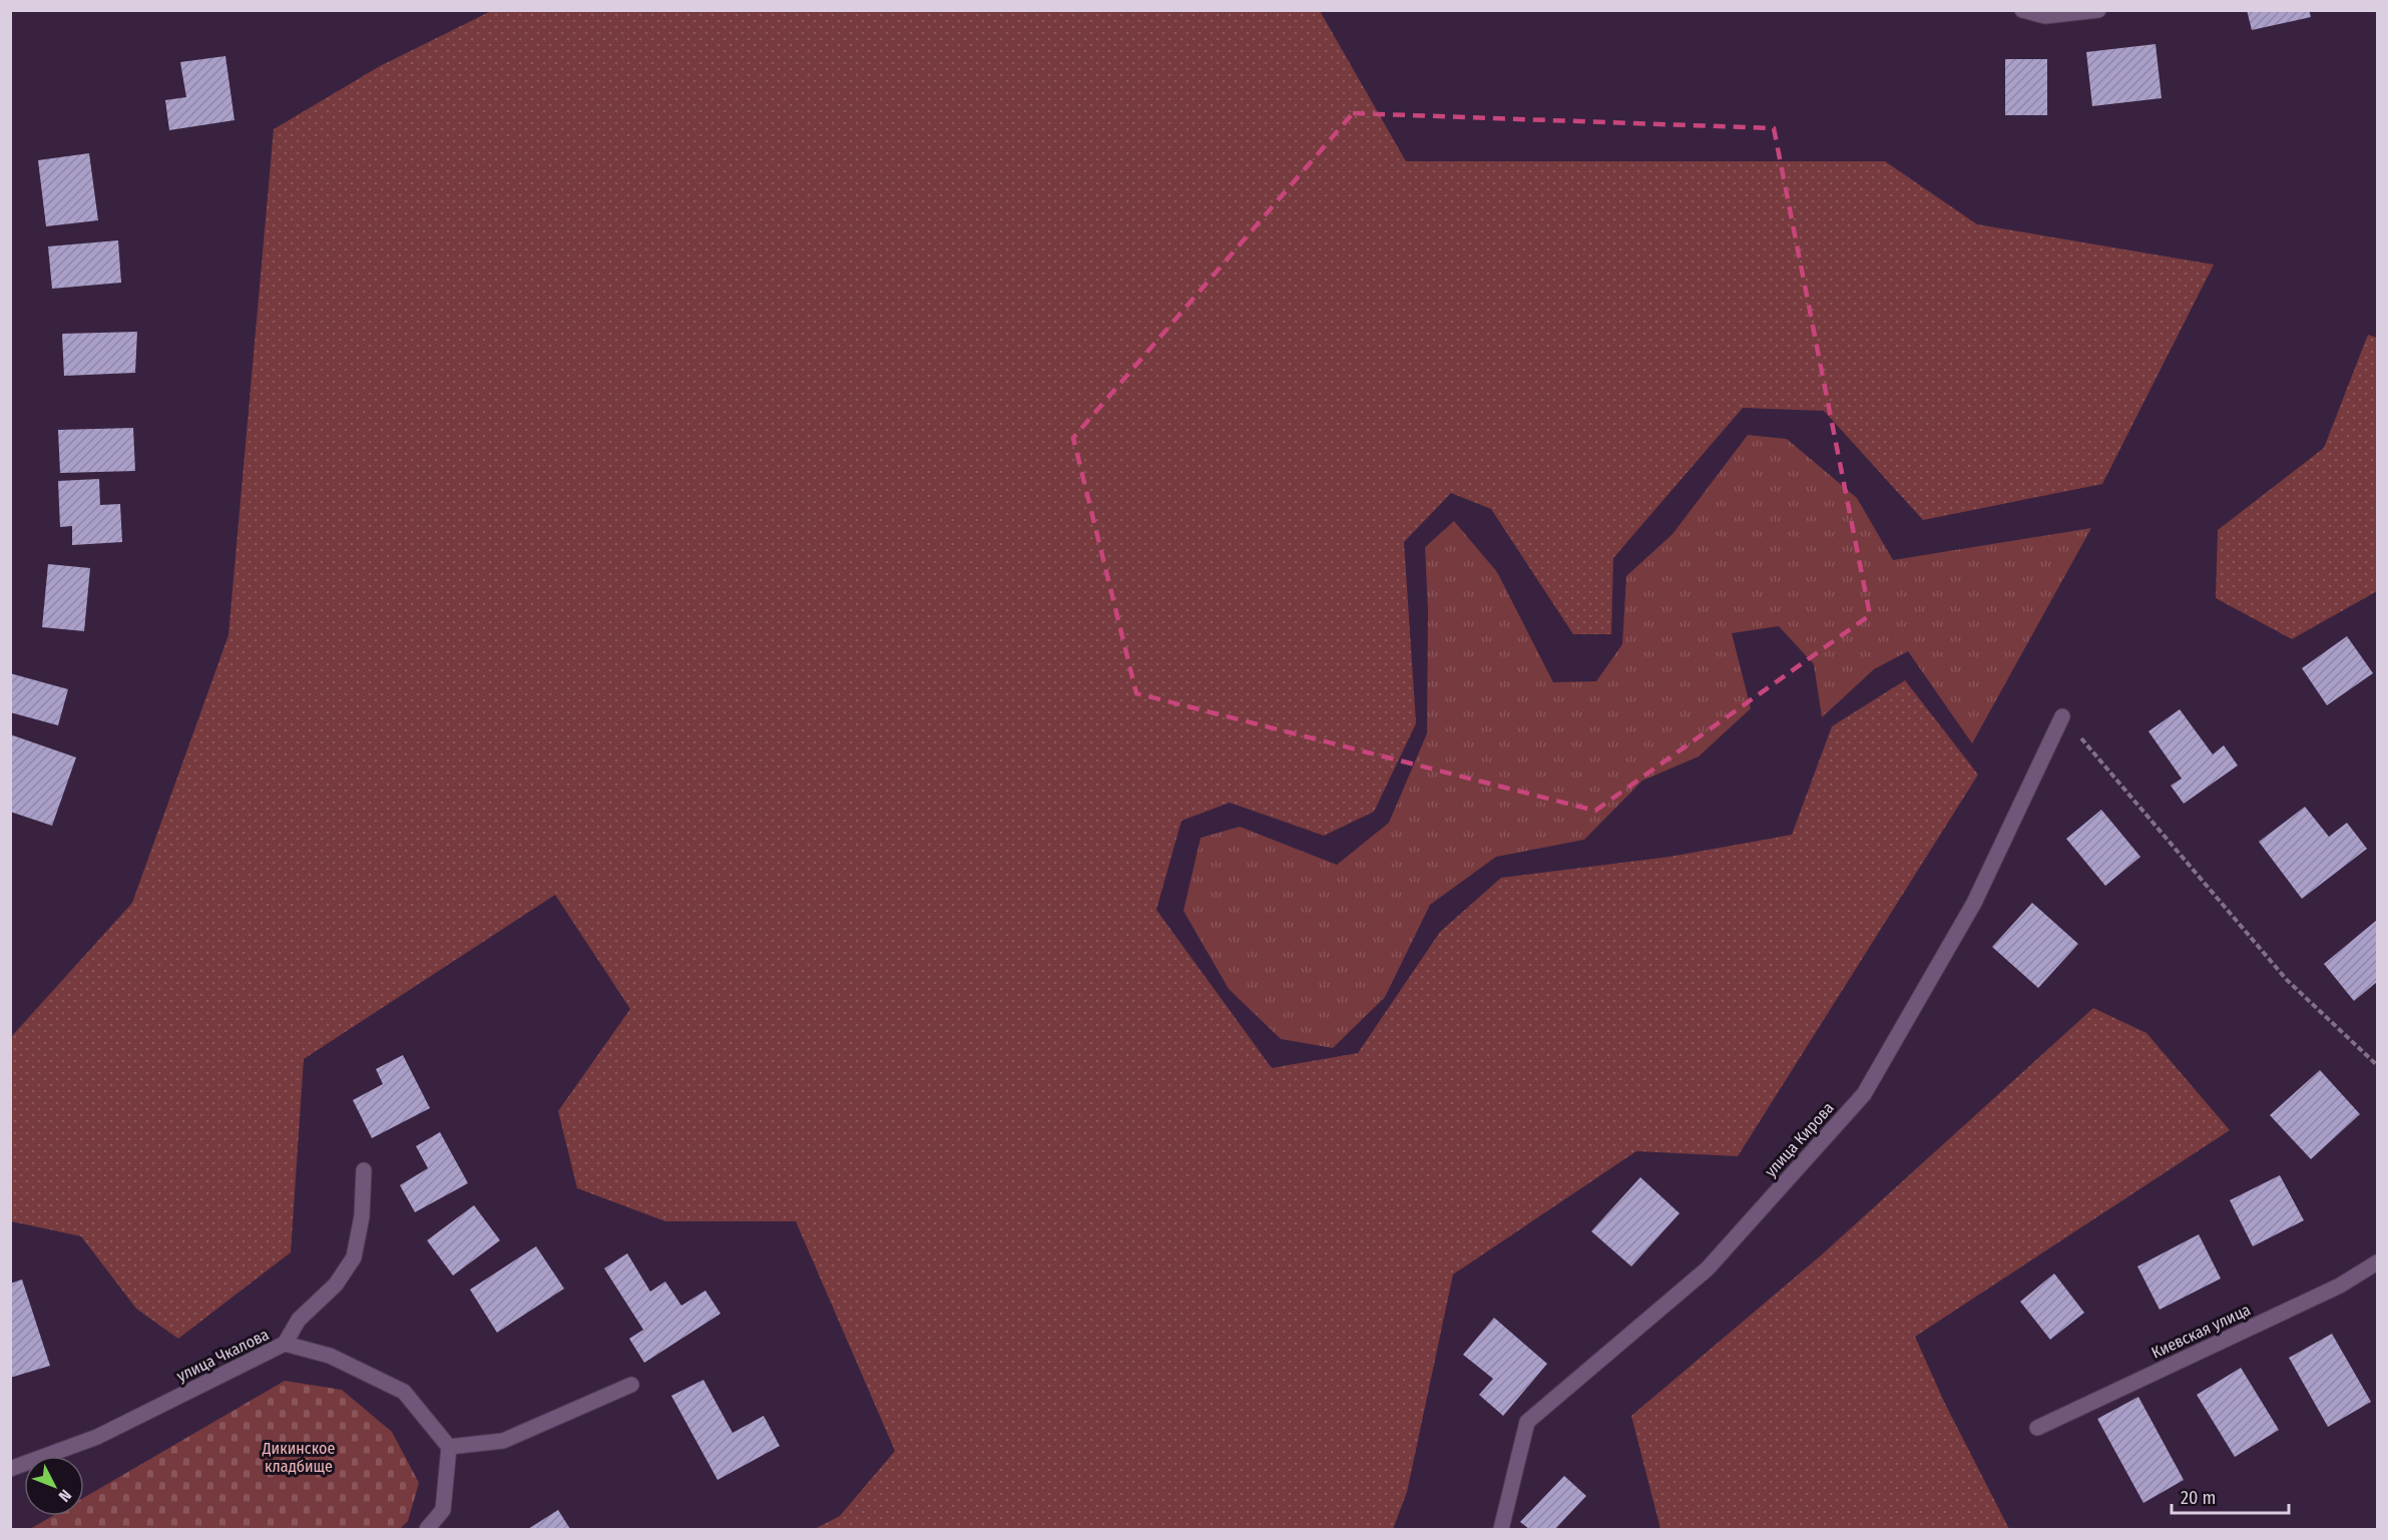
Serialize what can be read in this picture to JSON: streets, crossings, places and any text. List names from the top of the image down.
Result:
{
  "streets": {
    "street": ["улица Кирова", "Киевская улица", "улица Чкалова"]
  },
  "parks": ["Дикинское кладбище"],
  "scale_bar": "20 m",
  "north": "bottom right"
}
